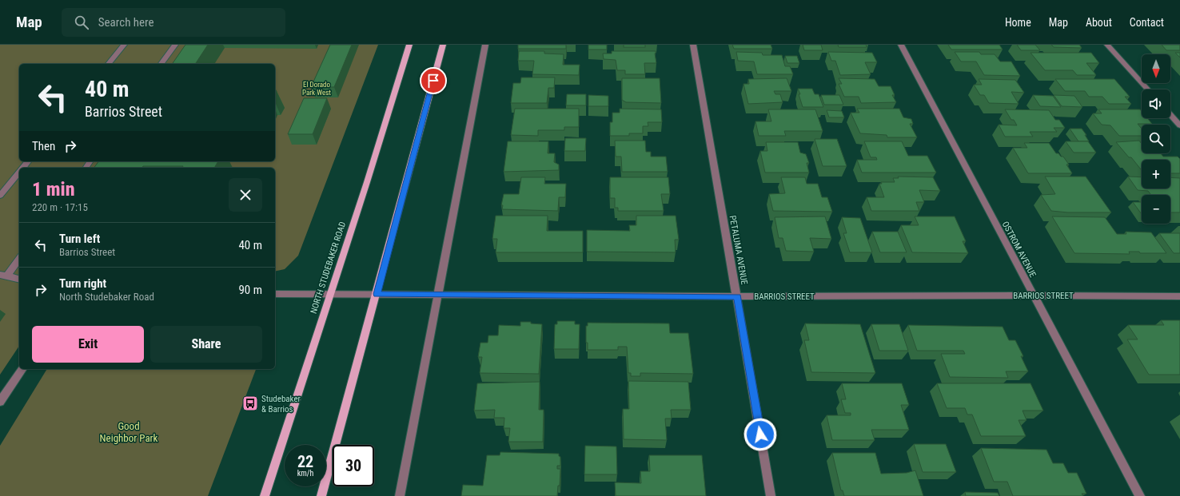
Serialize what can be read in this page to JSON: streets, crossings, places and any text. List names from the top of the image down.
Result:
{
  "streets": {
    "main road": ["NORTH STUDEBAKER ROAD"],
    "street": ["OSTROM AVENUE", "PETALUMA AVENUE", "BARRIOS STREET"]
  },
  "crossings": [
    ["OSTROM AVENUE", "BARRIOS STREET"],
    ["PETALUMA AVENUE", "BARRIOS STREET"],
    ["NORTH STUDEBAKER ROAD", "BARRIOS STREET"]
  ],
  "parks": ["El Dorado Park West", "Good Neighbor Park"],
  "places": {
    "bus stop": ["Studebaker & Barrios"]
  },
  "north": "bottom",
  "page": {
    "header": "Map",
    "search": "Search here",
    "nav": [
      "Home",
      "Map",
      "About",
      "Contact"
    ],
    "map_buttons": ["+", "−"],
    "turn": ["40 m", "Barrios Street"],
    "then": "Then",
    "heading": ["1 min", "220 m · 17:15"],
    "list": [
      {
        "name": "Turn left",
        "note": "Barrios Street",
        "value": "40 m"
      },
      {
        "name": "Turn right",
        "note": "North Studebaker Road",
        "value": "90 m"
      }
    ],
    "buttons": ["Exit", "Share"],
    "speed": "22 km/h",
    "limit": "30"
  }
}
